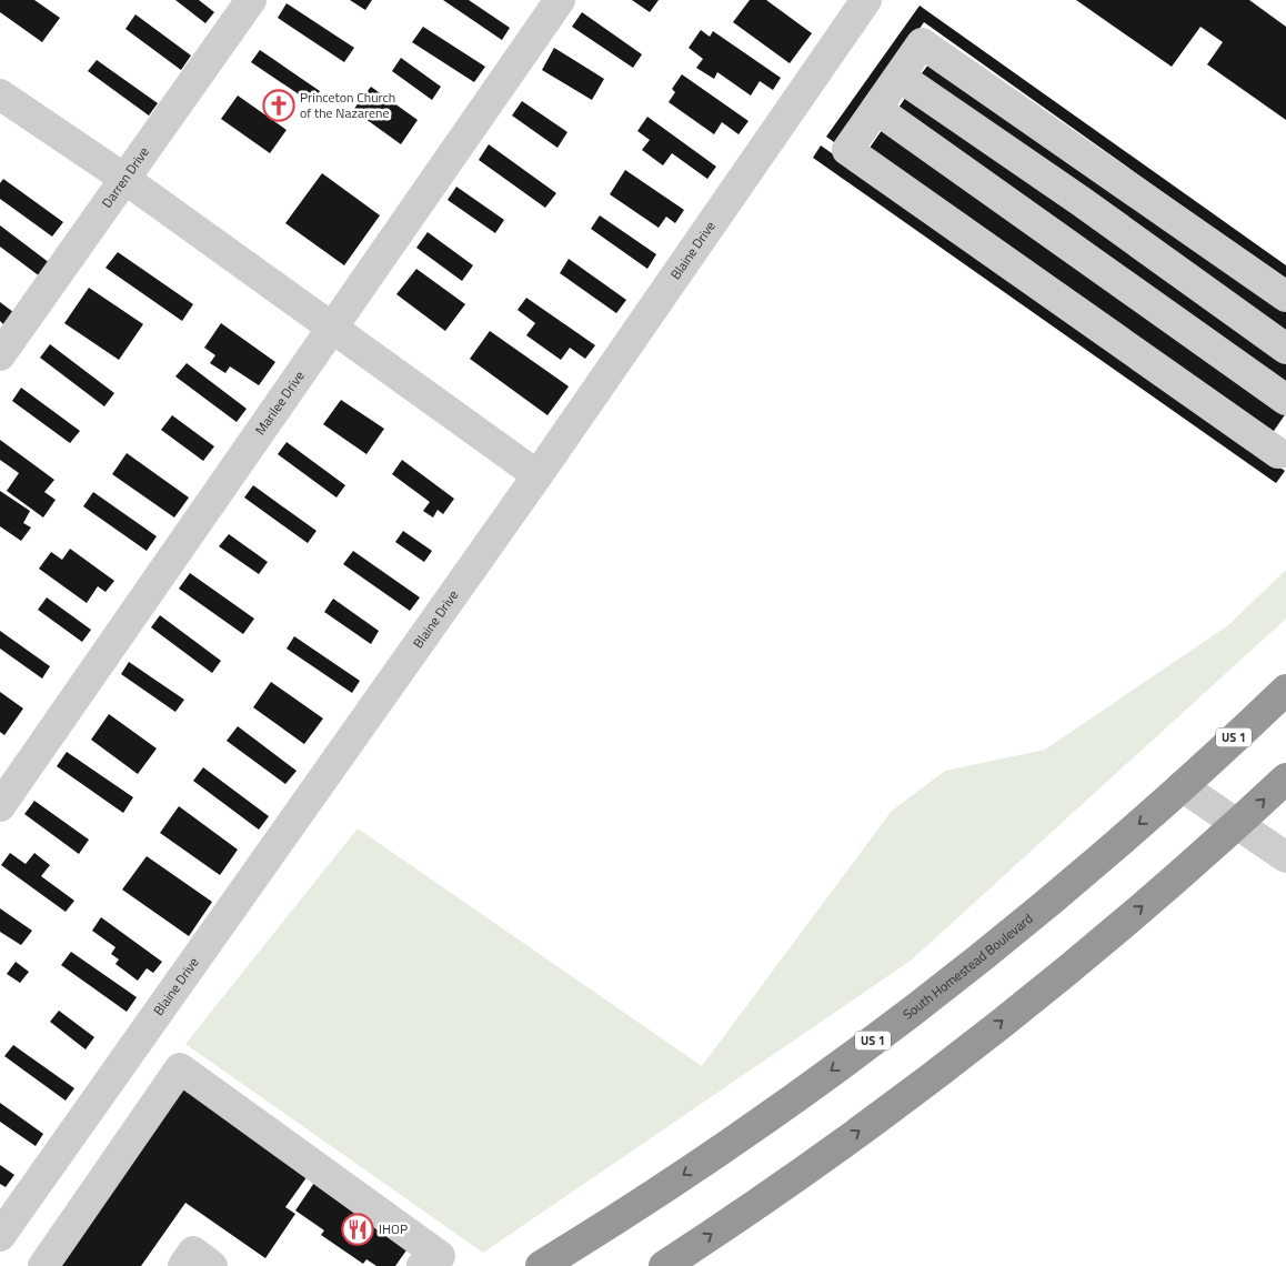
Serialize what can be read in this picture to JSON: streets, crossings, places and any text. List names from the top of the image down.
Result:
{
  "streets": {
    "highway": ["US 1", "South Homestead Boulevard"],
    "street": ["Darren Drive", "Blaine Drive", "Marilee Drive"]
  },
  "places": {
    "church": ["Princeton Church of the Nazarene"],
    "restaurant": ["IHOP"]
  }
}
